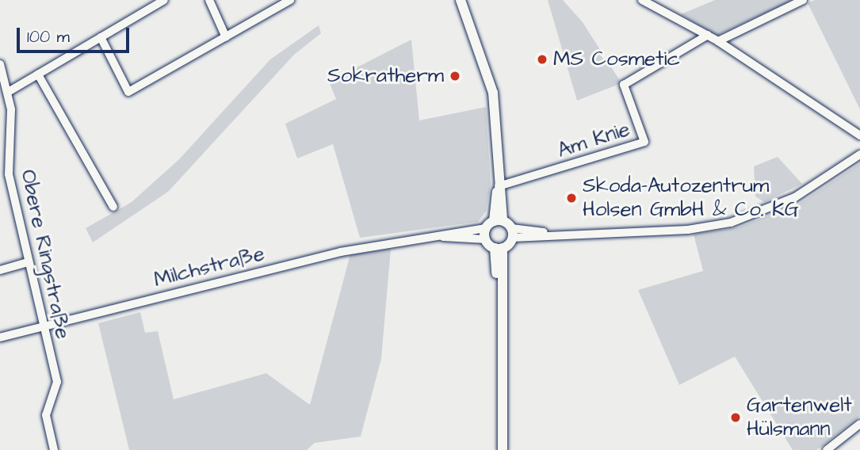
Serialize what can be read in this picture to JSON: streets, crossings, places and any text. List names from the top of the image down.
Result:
{
  "streets": {
    "street": ["Am Knie", "Obere Ringstraße", "Milchstraße"]
  },
  "crossings": [
    ["Obere Ringstraße", "Milchstraße"]
  ],
  "places": [
    "MS Cosmetic",
    "Sokratherm",
    "Skoda-Autozentrum Holsen GmbH & Co. KG",
    "Gartenwelt Hülsmann"
  ],
  "scale_bar": "100 m"
}
